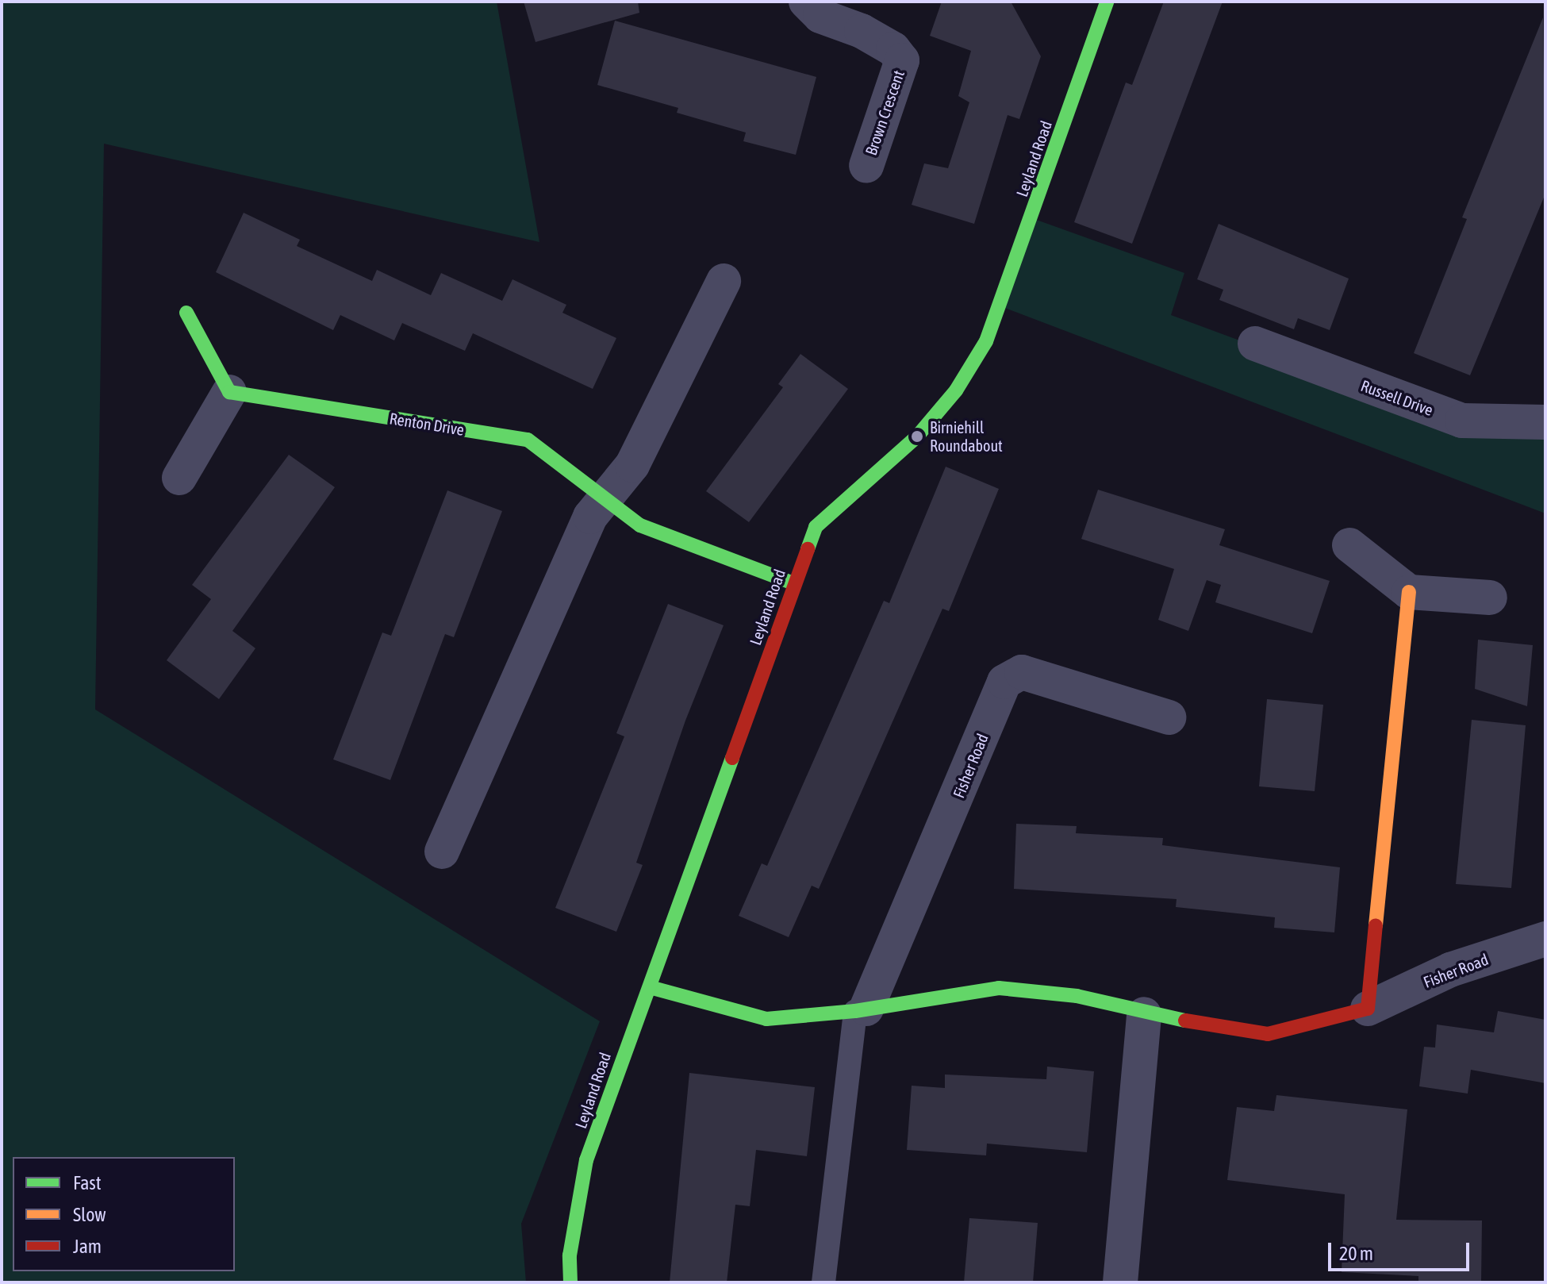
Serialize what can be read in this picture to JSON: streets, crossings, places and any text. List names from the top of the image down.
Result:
{
  "streets": {
    "street": [
      "Brown Crescent",
      "Leyland Road",
      "Russell Drive",
      "Renton Drive",
      "Fisher Road"
    ]
  },
  "crossings": [
    ["Leyland Road", "Renton Drive"],
    ["Leyland Road", "Fisher Road"]
  ],
  "places": ["Birniehill Roundabout"],
  "legend": ["Fast", "Slow", "Jam"],
  "scale_bar": "20 m"
}
